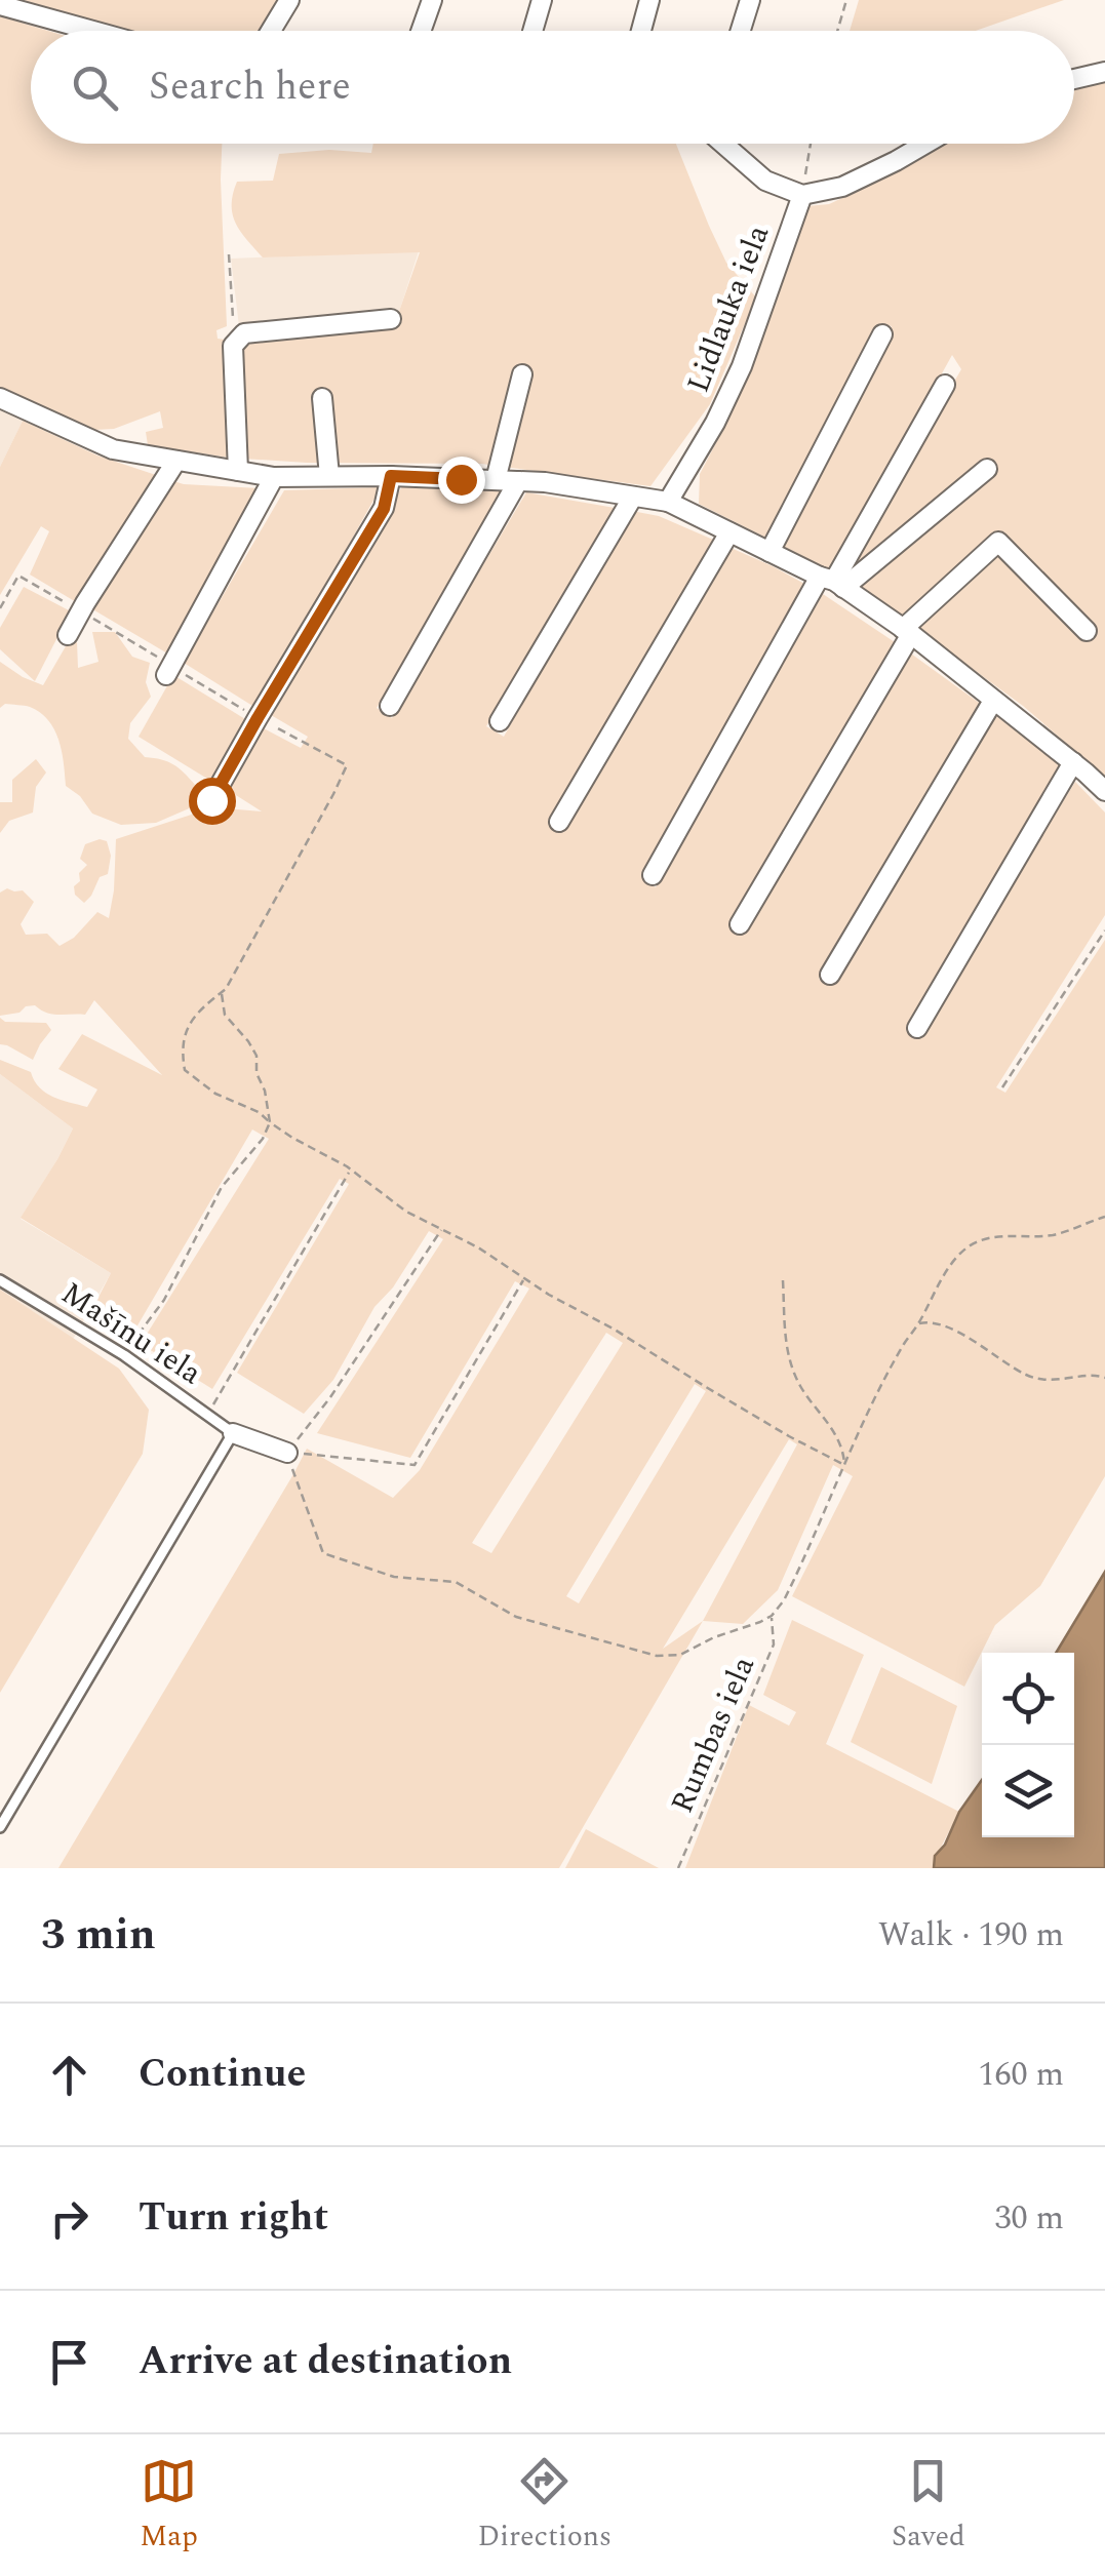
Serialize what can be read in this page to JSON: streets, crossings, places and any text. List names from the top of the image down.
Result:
{
  "streets": {
    "street": ["Lidlauka iela"],
    "lane": ["Mašīnu iela"],
    "path": ["Rumbas iela"]
  },
  "page": {
    "search": "Search here",
    "heading": ["3 min", "Walk · 190 m"],
    "list": [
      ["Continue", "160 m"],
      ["Turn right", "30 m"],
      "Arrive at destination"
    ],
    "nav": ["Map", "Directions", "Saved"]
  }
}
